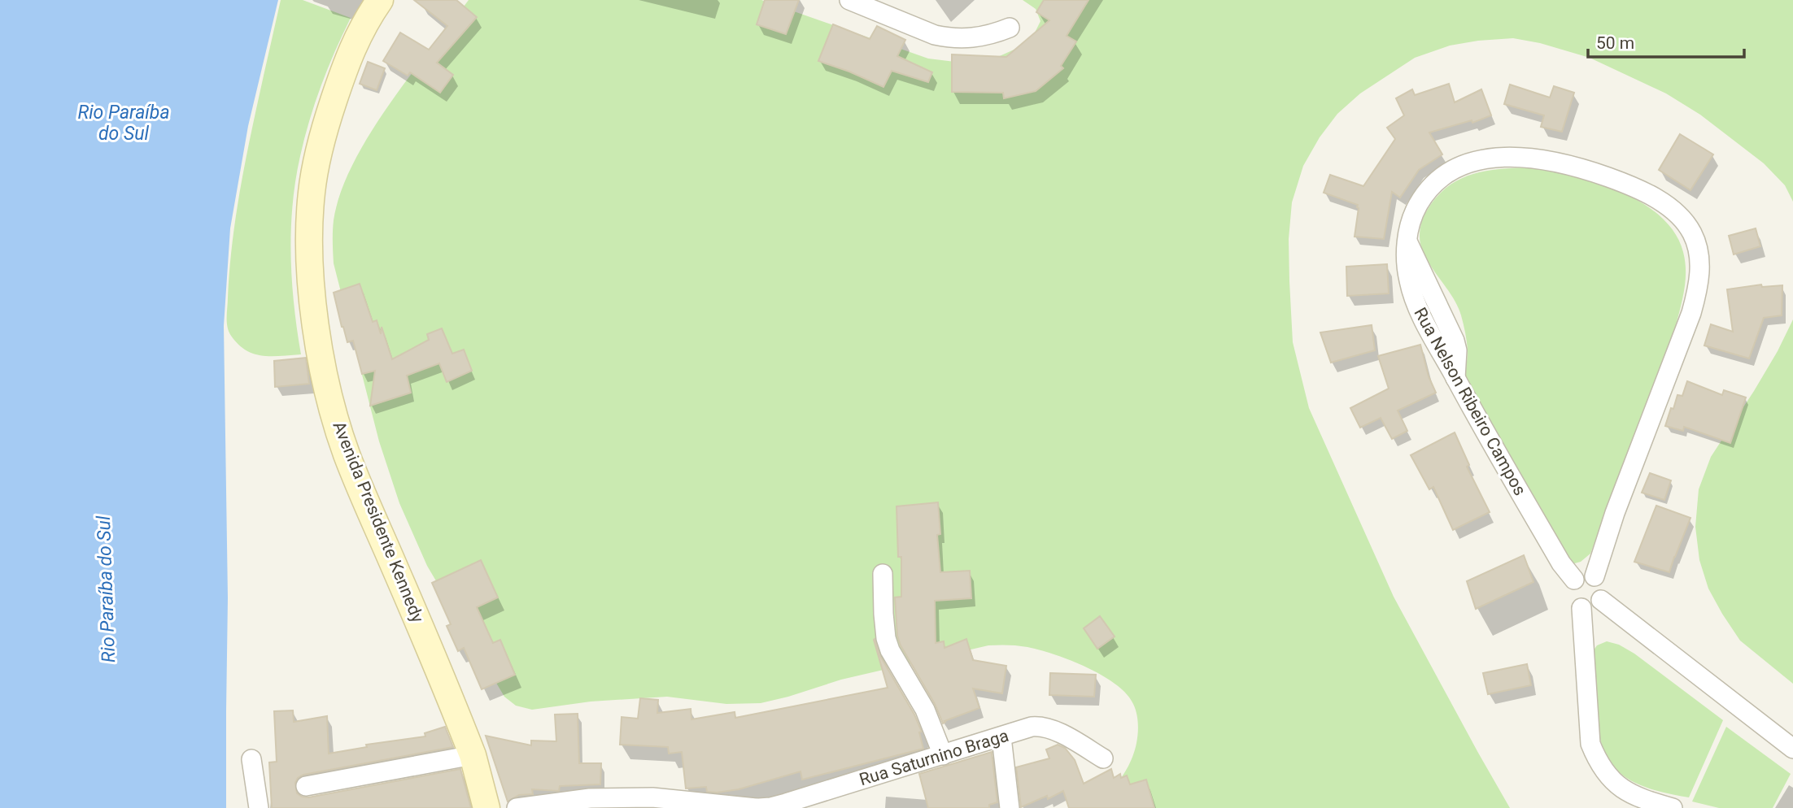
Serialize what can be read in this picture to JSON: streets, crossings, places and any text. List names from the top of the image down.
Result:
{
  "streets": {
    "main road": ["Avenida Presidente Kennedy"],
    "street": ["Rua Nelson Ribeiro Campos", "Rua Saturnino Braga"]
  },
  "water": ["Rio Paraíba do Sul"],
  "scale_bar": "50 m"
}
